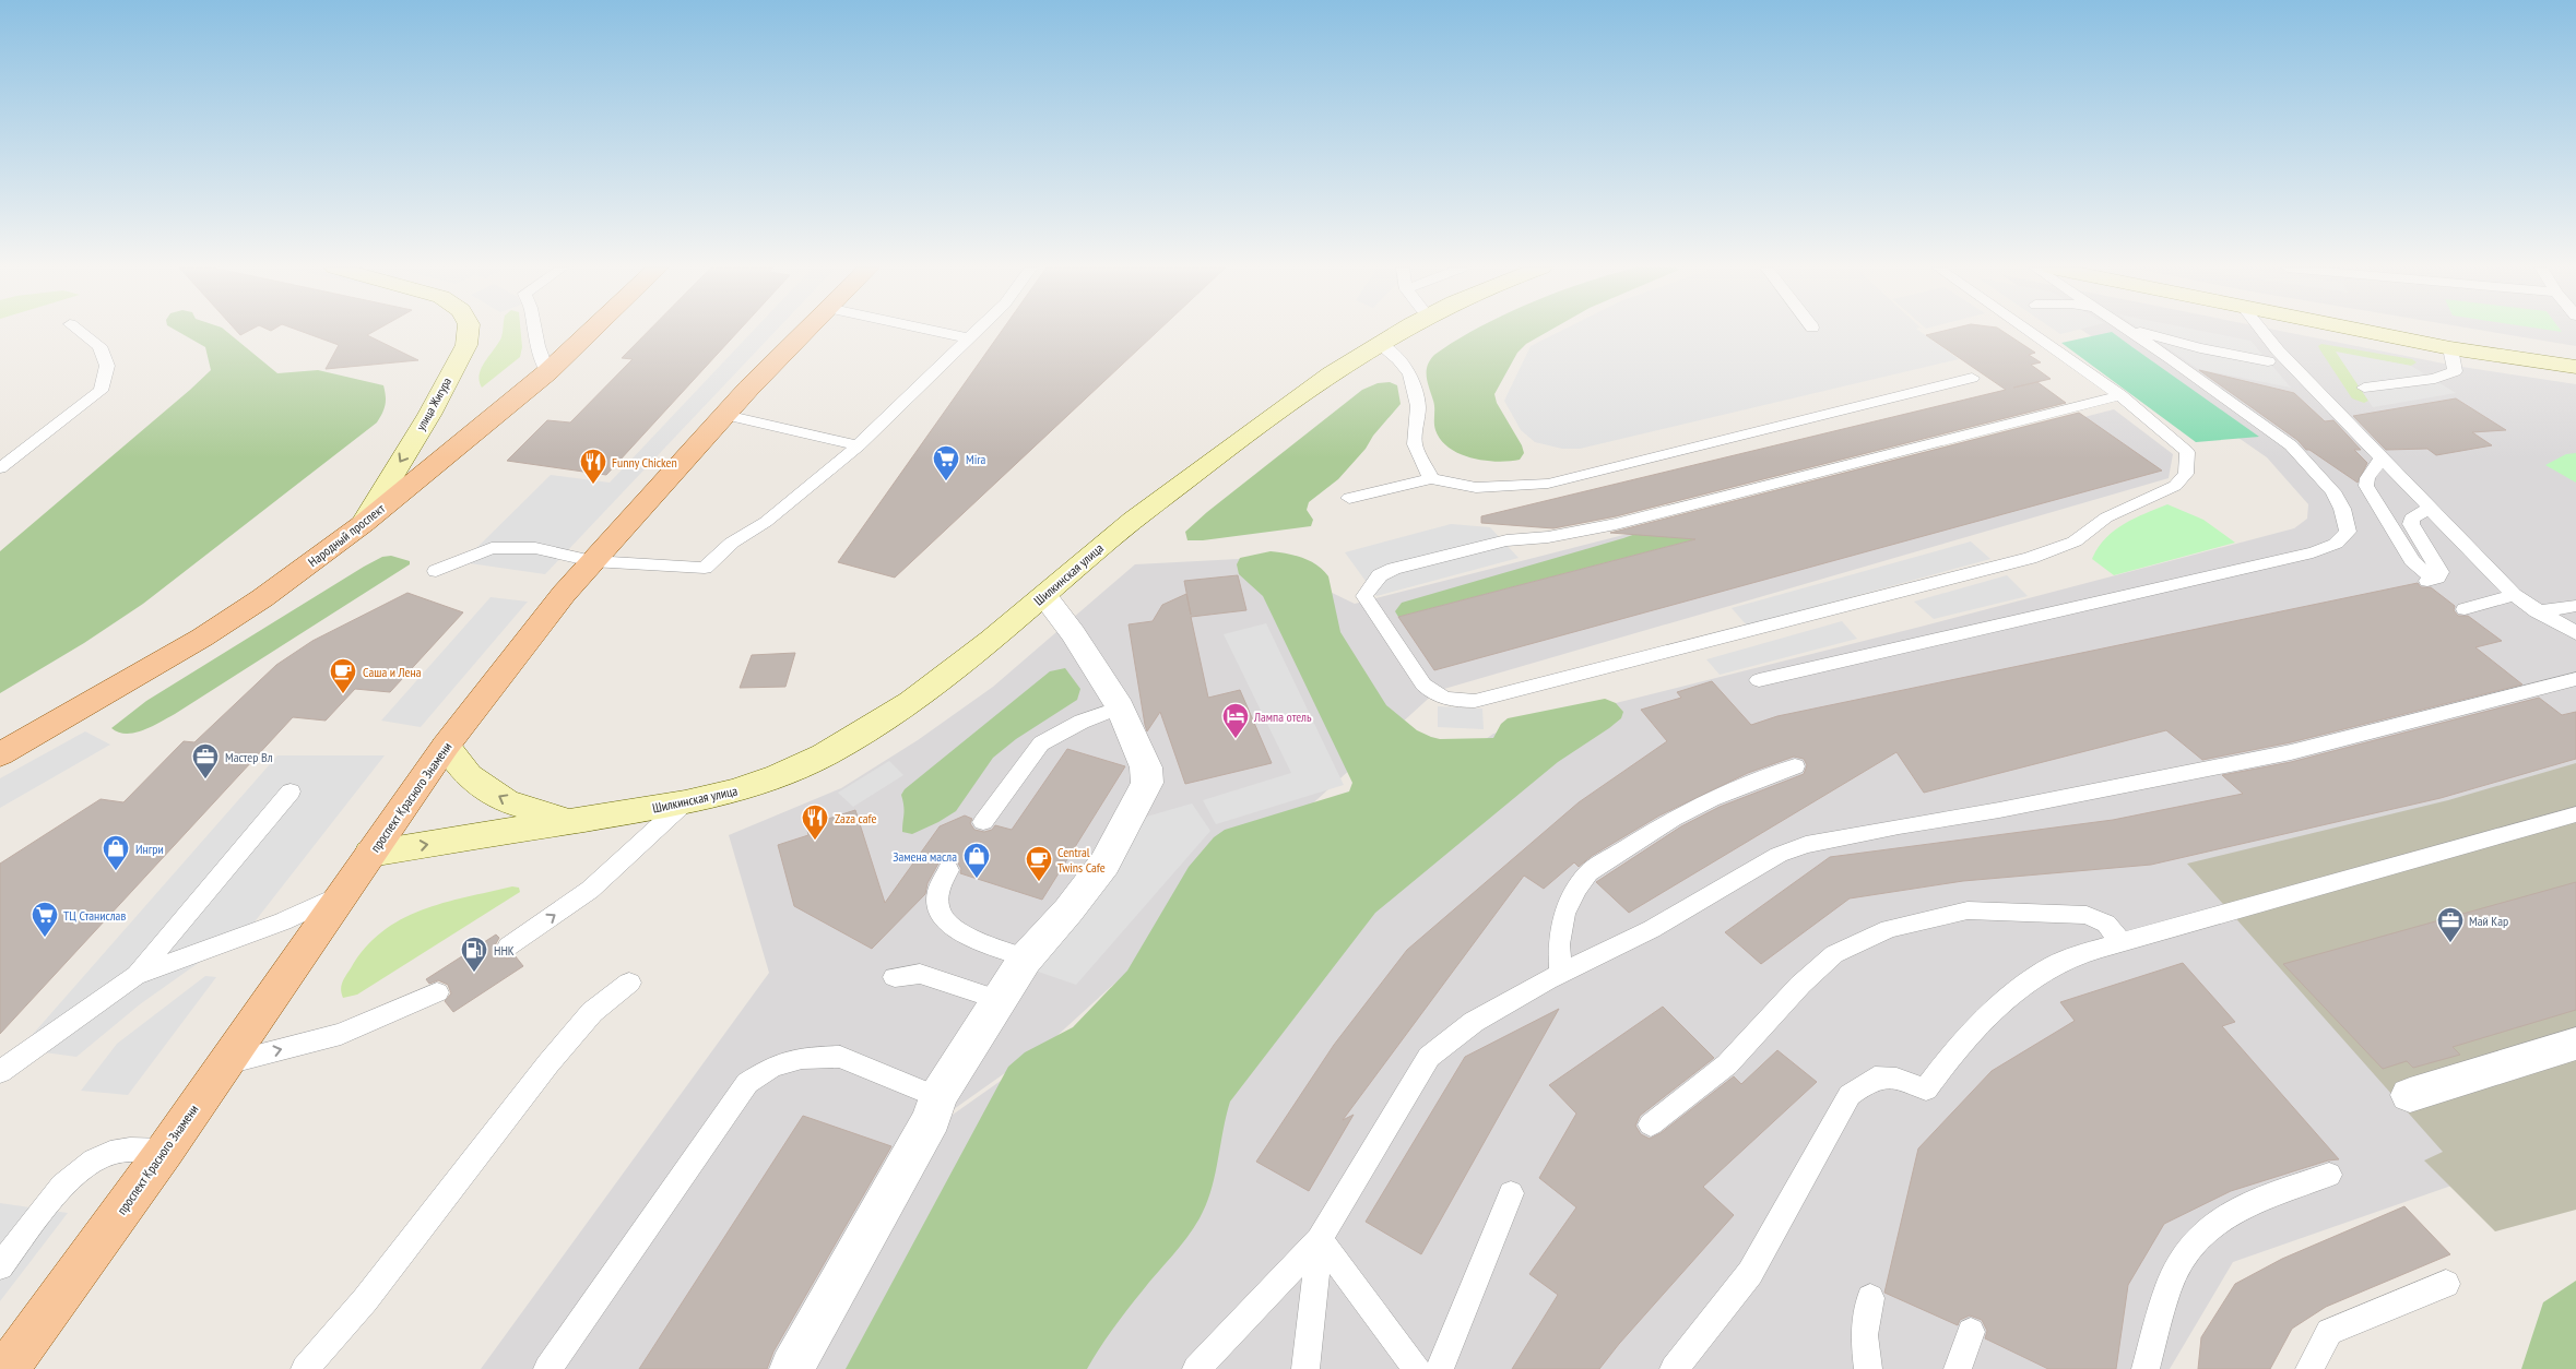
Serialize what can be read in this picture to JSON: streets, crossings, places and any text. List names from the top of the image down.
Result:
{
  "streets": {
    "main road": [
      "улица Жигура",
      "Народный проспект",
      "Шилкинская улица",
      "проспект Красного Знамени"
    ]
  },
  "crossings": [
    ["улица Жигура", "Народный проспект"],
    ["Шилкинская улица", "проспект Красного Знамени"]
  ],
  "one_way": ["улица Жигура"],
  "places": {
    "supermarket": ["Mira", "ТЦ Станислав"],
    "restaurant": ["Funny Chicken", "Zaza cafe"],
    "cafe": ["Саша и Лена", "Central Twins Cafe"],
    "hotel": ["Лампа отель"],
    "office": ["Мастер Вл", "Май Кар"],
    "shop": ["Ингри", "Замена масла"],
    "fuel station": ["ННК"]
  }
}
